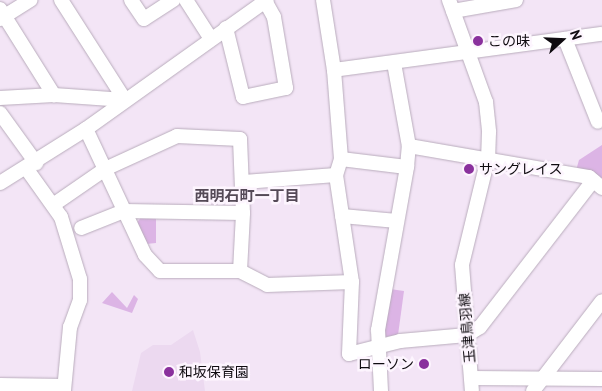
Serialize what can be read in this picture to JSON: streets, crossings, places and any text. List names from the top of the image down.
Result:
{
  "streets": {
    "street": ["玉津鳥羽線"]
  },
  "districts": ["西明石町一丁目"],
  "places": [
    "この味",
    "サングレイス",
    "ローソン",
    "和坂保育園"
  ],
  "north": "right"
}
